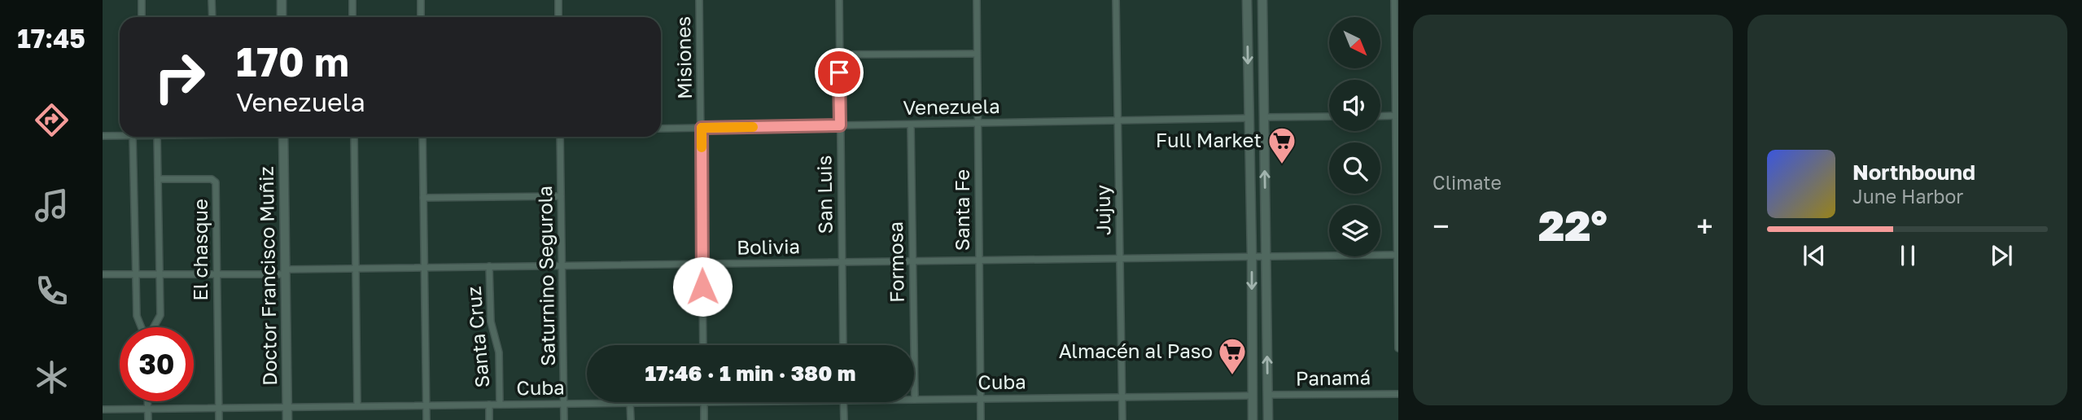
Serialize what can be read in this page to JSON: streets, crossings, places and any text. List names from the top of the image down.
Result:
{
  "streets": {
    "main road": ["Doctor Francisco Muñiz"],
    "street": [
      "Misiones",
      "Venezuela",
      "San Luis",
      "Santa Fe",
      "Jujuy",
      "Bolivia",
      "El chasque",
      "Formosa",
      "Saturnino Segurola",
      "Santa Cruz",
      "Panamá",
      "Cuba"
    ]
  },
  "crossings": [
    ["Misiones", "Venezuela"],
    ["Misiones", "Bolivia"],
    ["Venezuela", "San Luis"],
    ["Venezuela", "Santa Fe"],
    ["Venezuela", "Jujuy"],
    ["Venezuela", "Formosa"],
    ["San Luis", "Bolivia"],
    ["Santa Fe", "Bolivia"],
    ["Santa Fe", "Cuba"],
    ["Jujuy", "Bolivia"],
    ["Jujuy", "Cuba"],
    ["Bolivia", "El chasque"],
    ["Bolivia", "Formosa"],
    ["Bolivia", "Doctor Francisco Muñiz"],
    ["Bolivia", "Saturnino Segurola"],
    ["Bolivia", "Santa Cruz"],
    ["El chasque", "Cuba"],
    ["Formosa", "Cuba"],
    ["Doctor Francisco Muñiz", "Cuba"],
    ["Saturnino Segurola", "Cuba"],
    ["Santa Cruz", "Cuba"]
  ],
  "places": {
    "supermarket": ["Full Market", "Almacén al Paso"]
  },
  "north": "bottom right",
  "page": {
    "tabs": "17:45",
    "tile": "Climate",
    "turn": ["170 m", "Venezuela"],
    "song": ["Northbound", "June Harbor"],
    "heat": ["−", "22°", "+"],
    "limit": "30",
    "trip": "17:46 · 1 min · 380 m"
  }
}
